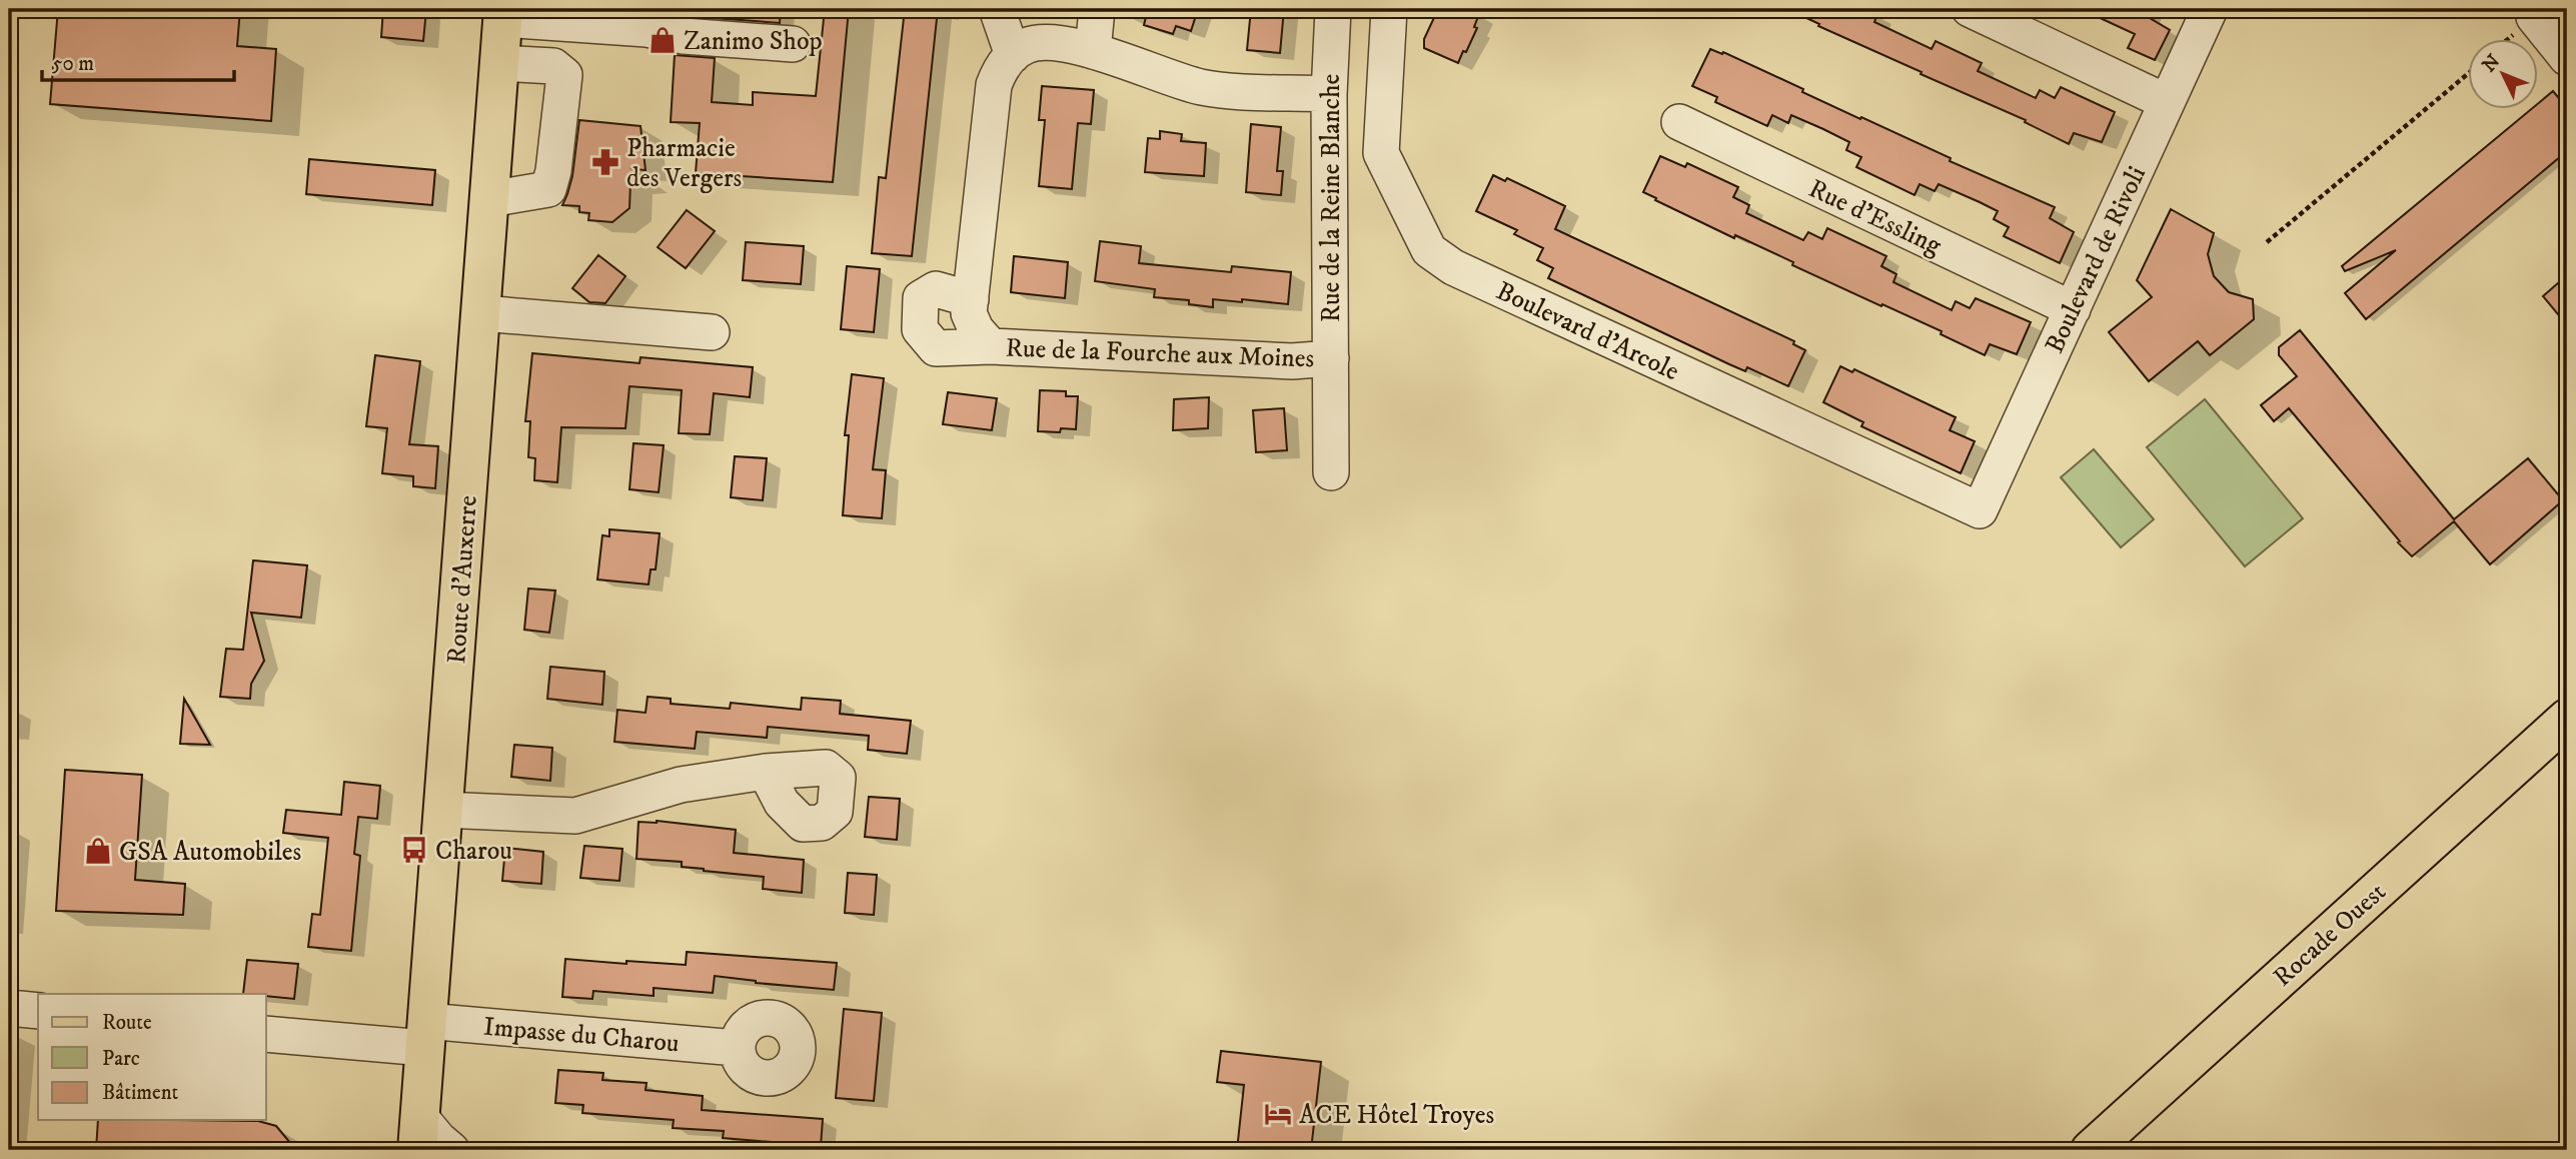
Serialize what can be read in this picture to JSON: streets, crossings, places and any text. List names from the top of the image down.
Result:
{
  "streets": {
    "main road": ["Route d'Auxerre", "Rocade Ouest"],
    "street": [
      "Rue de la Reine Blanche",
      "Rue d'Essling",
      "Boulevard de Rivoli",
      "Boulevard d'Arcole",
      "Rue de la Fourche aux Moines",
      "Impasse du Charou"
    ]
  },
  "crossings": [
    ["Rue de la Reine Blanche", "Rue de la Fourche aux Moines"],
    ["Rue d'Essling", "Boulevard de Rivoli"],
    ["Boulevard de Rivoli", "Boulevard d'Arcole"],
    ["Route d'Auxerre", "Impasse du Charou"]
  ],
  "places": {
    "shop": ["Zanimo Shop", "GSA Automobiles"],
    "pharmacy": ["Pharmacie des Vergers"],
    "bus stop": ["Charou"],
    "hotel": ["ACE Hôtel Troyes"]
  },
  "legend": ["Route", "Parc", "Bâtiment"],
  "scale_bar": "50 m",
  "north": "top left"
}
